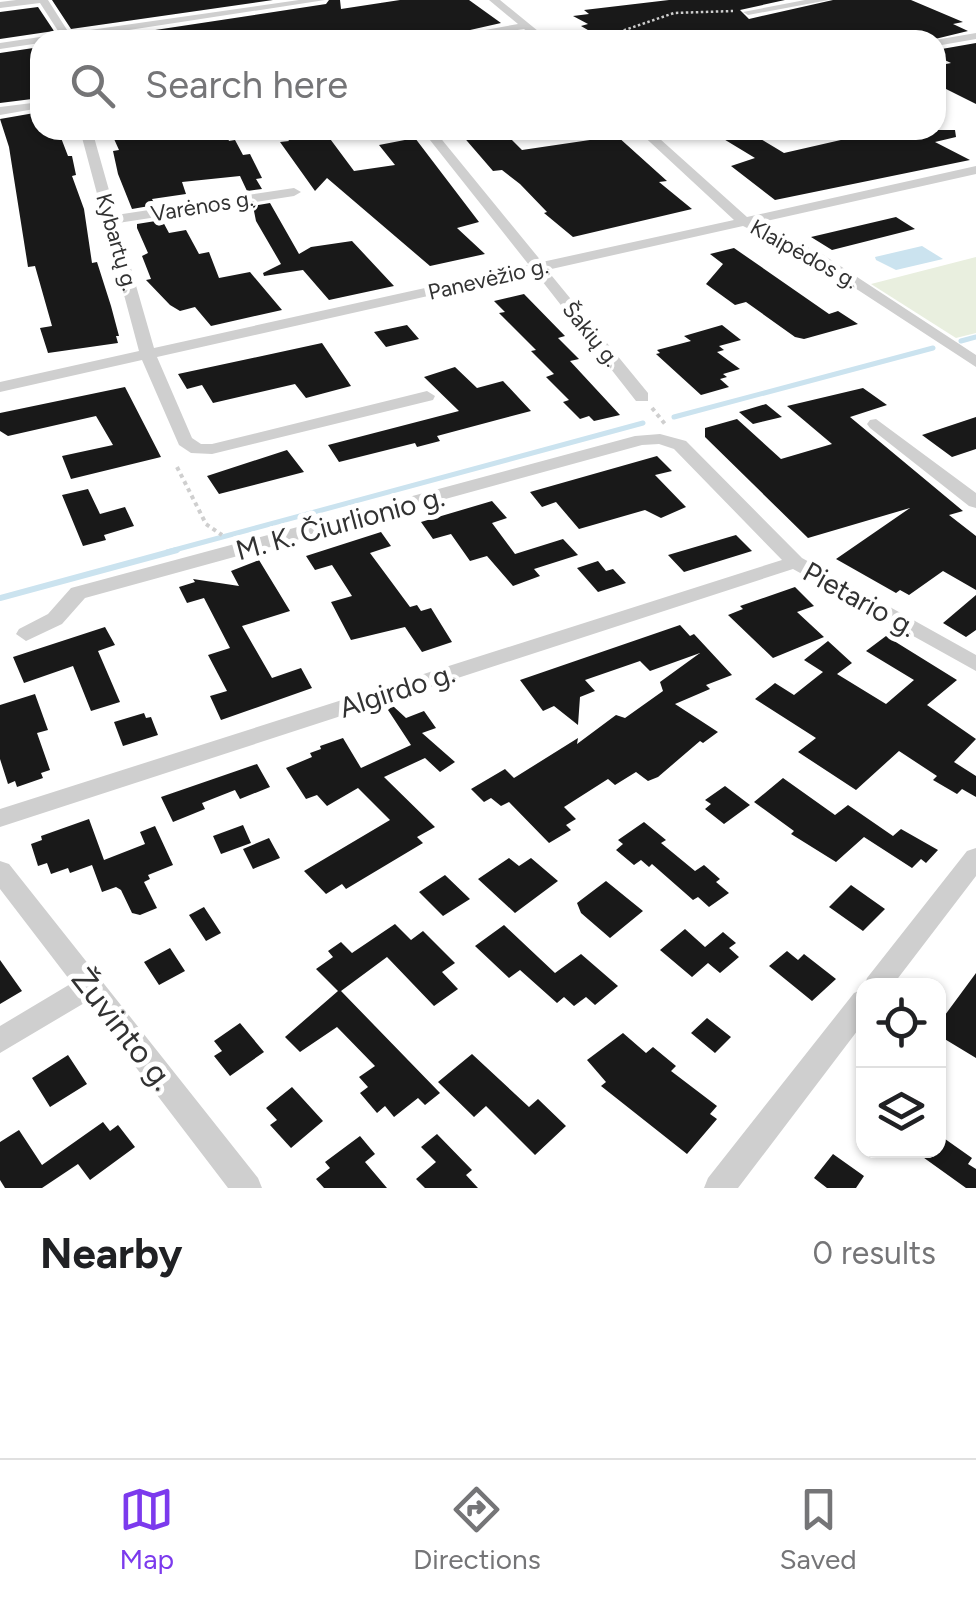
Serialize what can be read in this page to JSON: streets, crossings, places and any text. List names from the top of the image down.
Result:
{
  "streets": {
    "street": [
      "Varėnos g.",
      "Kybartų g.",
      "Klaipėdos g.",
      "Panevėžio g.",
      "Šakių g.",
      "M. K. Čiurlionio g.",
      "Pietario g.",
      "Algirdo g.",
      "Žuvinto g."
    ]
  },
  "crossings": [
    ["Varėnos g.", "Kybartų g."],
    ["Kybartų g.", "Panevėžio g."],
    ["Klaipėdos g.", "Panevėžio g."],
    ["Panevėžio g.", "Šakių g."],
    ["M. K. Čiurlionio g.", "Pietario g."],
    ["Pietario g.", "Algirdo g."]
  ],
  "page": {
    "search": "Search here",
    "heading": ["Nearby", "0 results"],
    "nav": ["Map", "Directions", "Saved"]
  }
}
